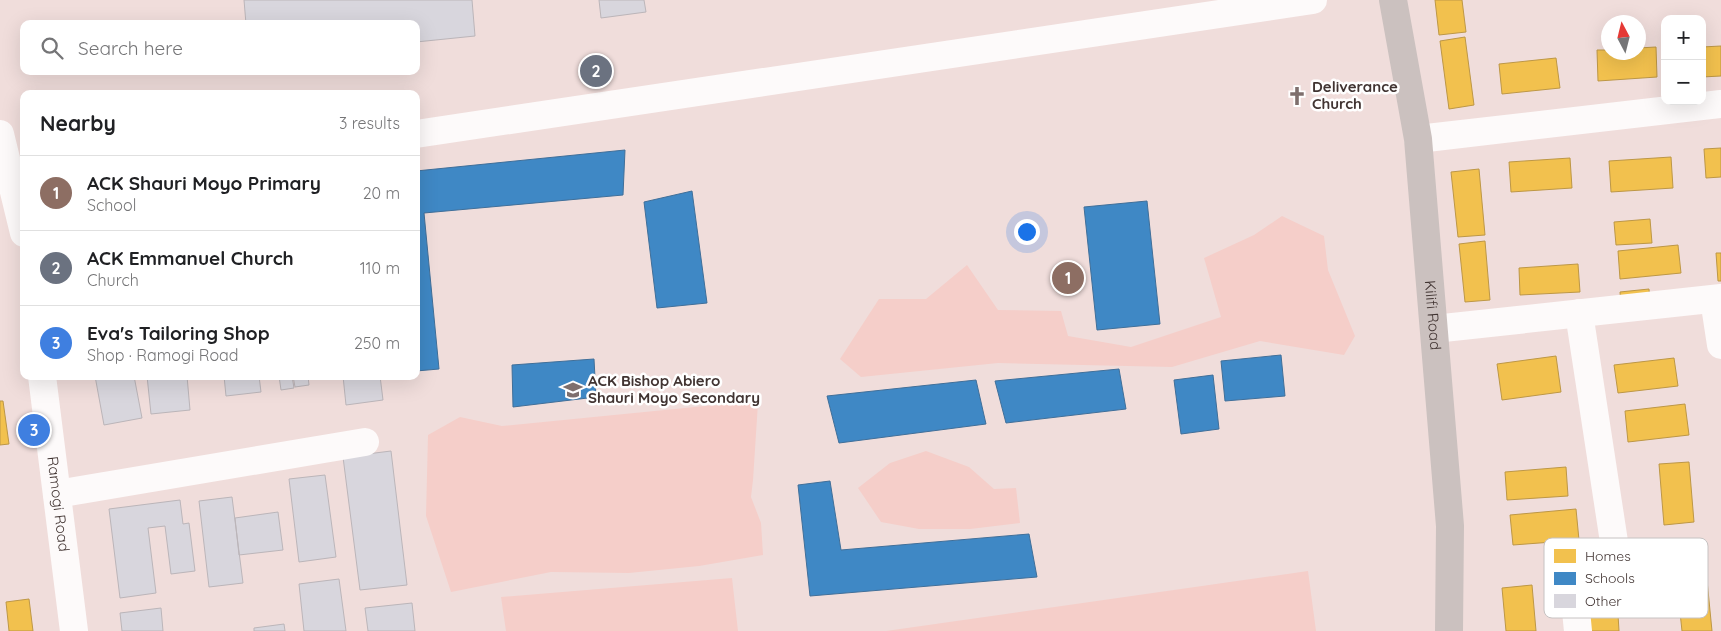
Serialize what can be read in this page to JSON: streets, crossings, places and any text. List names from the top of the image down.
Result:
{
  "streets": {
    "main road": ["Kilifi Road"],
    "street": ["Ramogi Road"]
  },
  "places": {
    "church": ["Deliverance Church"],
    "school or university": ["ACK Bishop Abiero Shauri Moyo Secondary"]
  },
  "legend": ["Homes", "Schools", "Other"],
  "north": "top",
  "page": {
    "map_buttons": ["+", "−"],
    "search": "Search here",
    "pins": ["2", "1", "3"],
    "heading": ["Nearby", "3 results"],
    "list": [
      {
        "mark": "1",
        "name": "ACK Shauri Moyo Primary",
        "note": "School",
        "value": "20 m"
      },
      {
        "mark": "2",
        "name": "ACK Emmanuel Church",
        "note": "Church",
        "value": "110 m"
      },
      {
        "mark": "3",
        "name": "Eva's Tailoring Shop",
        "note": "Shop · Ramogi Road",
        "value": "250 m"
      }
    ]
  }
}
